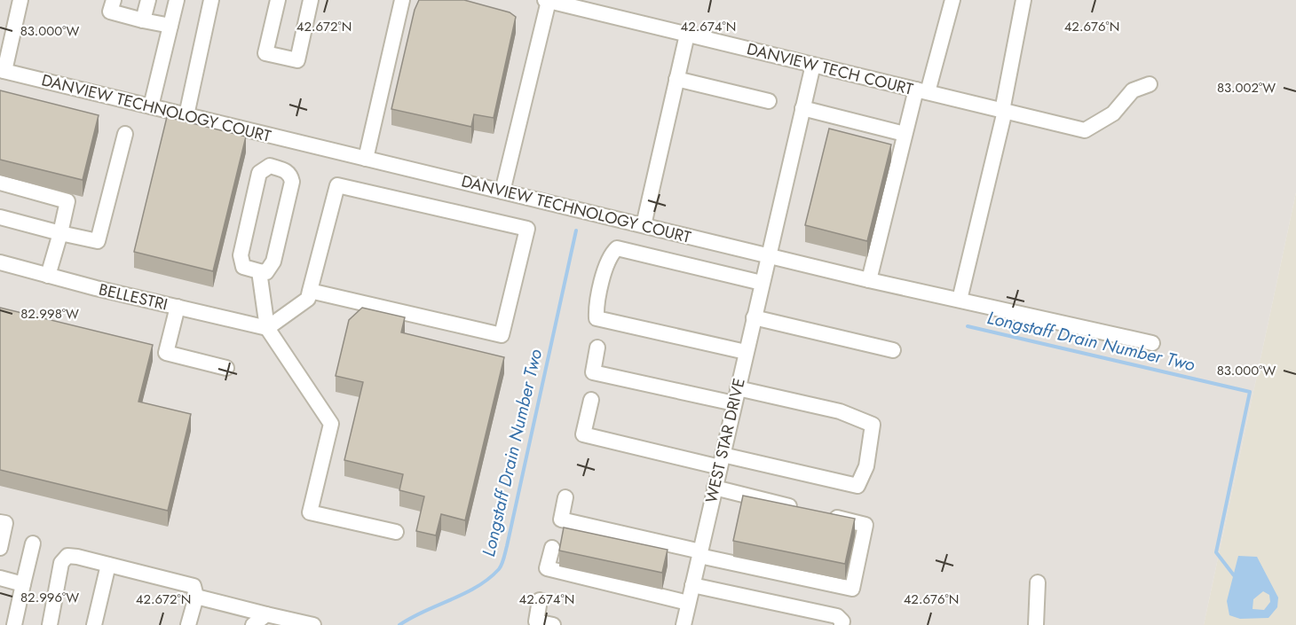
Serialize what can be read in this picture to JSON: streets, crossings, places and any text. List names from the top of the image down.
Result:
{
  "streets": {
    "street": [
      "DANVIEW TECH COURT",
      "DANVIEW TECHNOLOGY COURT",
      "BELLESTRI",
      "WEST STAR DRIVE"
    ]
  },
  "crossings": [
    ["DANVIEW TECH COURT", "WEST STAR DRIVE"],
    ["DANVIEW TECHNOLOGY COURT", "WEST STAR DRIVE"]
  ],
  "water": ["Longstaff Drain Number Two"],
  "coordinates": [
    "42.672°N",
    "42.674°N",
    "42.676°N",
    "83.000°W",
    "83.002°W",
    "82.998°W",
    "82.996°W"
  ]
}
